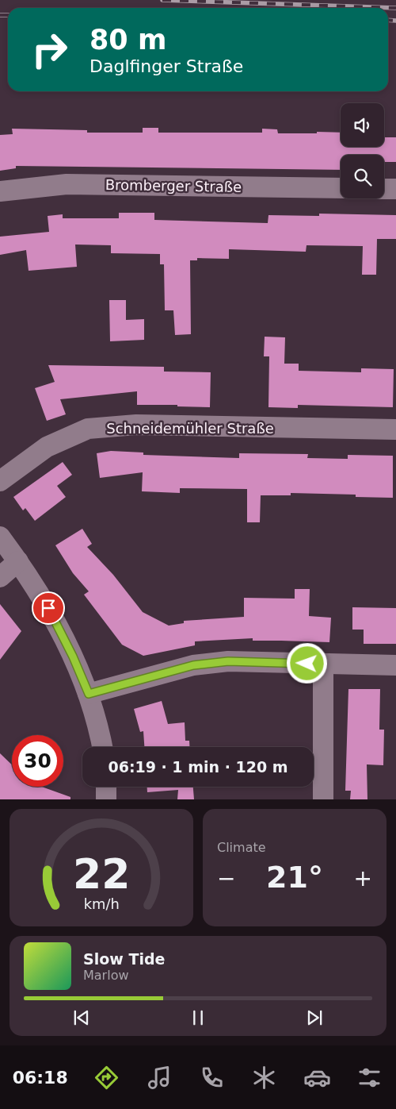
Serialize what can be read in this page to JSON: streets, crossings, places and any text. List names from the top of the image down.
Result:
{
  "streets": {
    "street": ["Bromberger Straße", "Schneidemühler Straße"]
  },
  "page": {
    "turn": ["80 m", "Daglfinger Straße"],
    "limit": "30",
    "trip": "06:19 · 1 min · 120 m",
    "tile": "Climate",
    "heat": ["−", "21°", "+"],
    "song": ["Slow Tide", "Marlow"],
    "tabs": "06:18",
    "gauge": ["22", "km/h"]
  }
}
